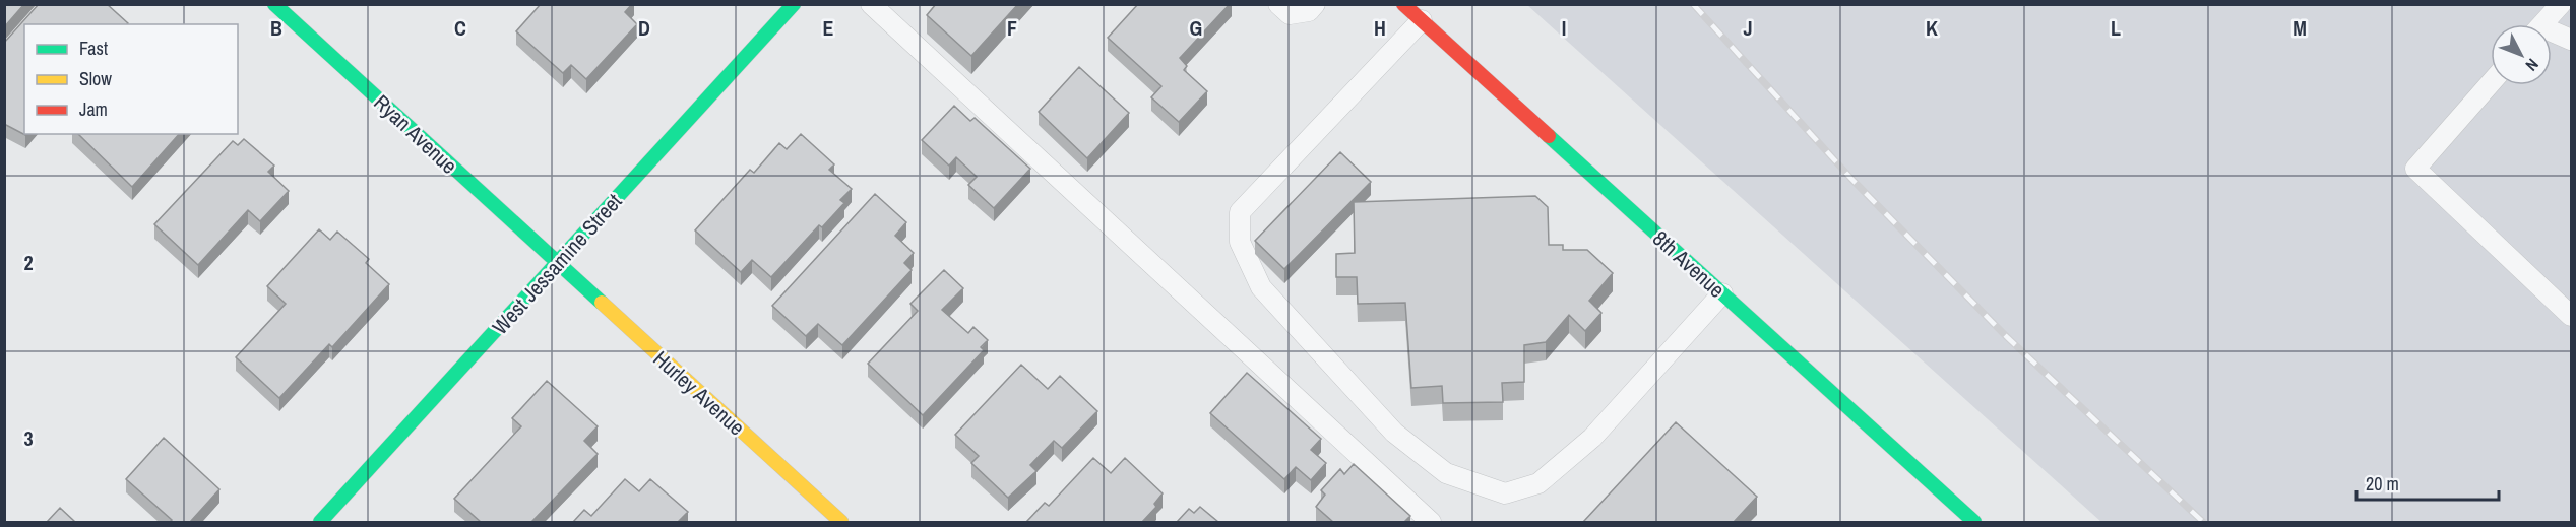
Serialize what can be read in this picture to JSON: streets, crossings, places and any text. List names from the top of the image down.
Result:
{
  "streets": {
    "street": [
      "Ryan Avenue",
      "West Jessamine Street",
      "8th Avenue",
      "Hurley Avenue"
    ]
  },
  "crossings": [
    ["Ryan Avenue", "West Jessamine Street"],
    ["Ryan Avenue", "Hurley Avenue"],
    ["West Jessamine Street", "Hurley Avenue"]
  ],
  "legend": ["Fast", "Slow", "Jam"],
  "scale_bar": "20 m",
  "north": "bottom right",
  "grid": {
    "columns": [
      "B",
      "C",
      "D",
      "E",
      "F",
      "G",
      "H",
      "I",
      "J",
      "K",
      "L",
      "M"
    ],
    "rows": ["2", "3"]
  }
}
